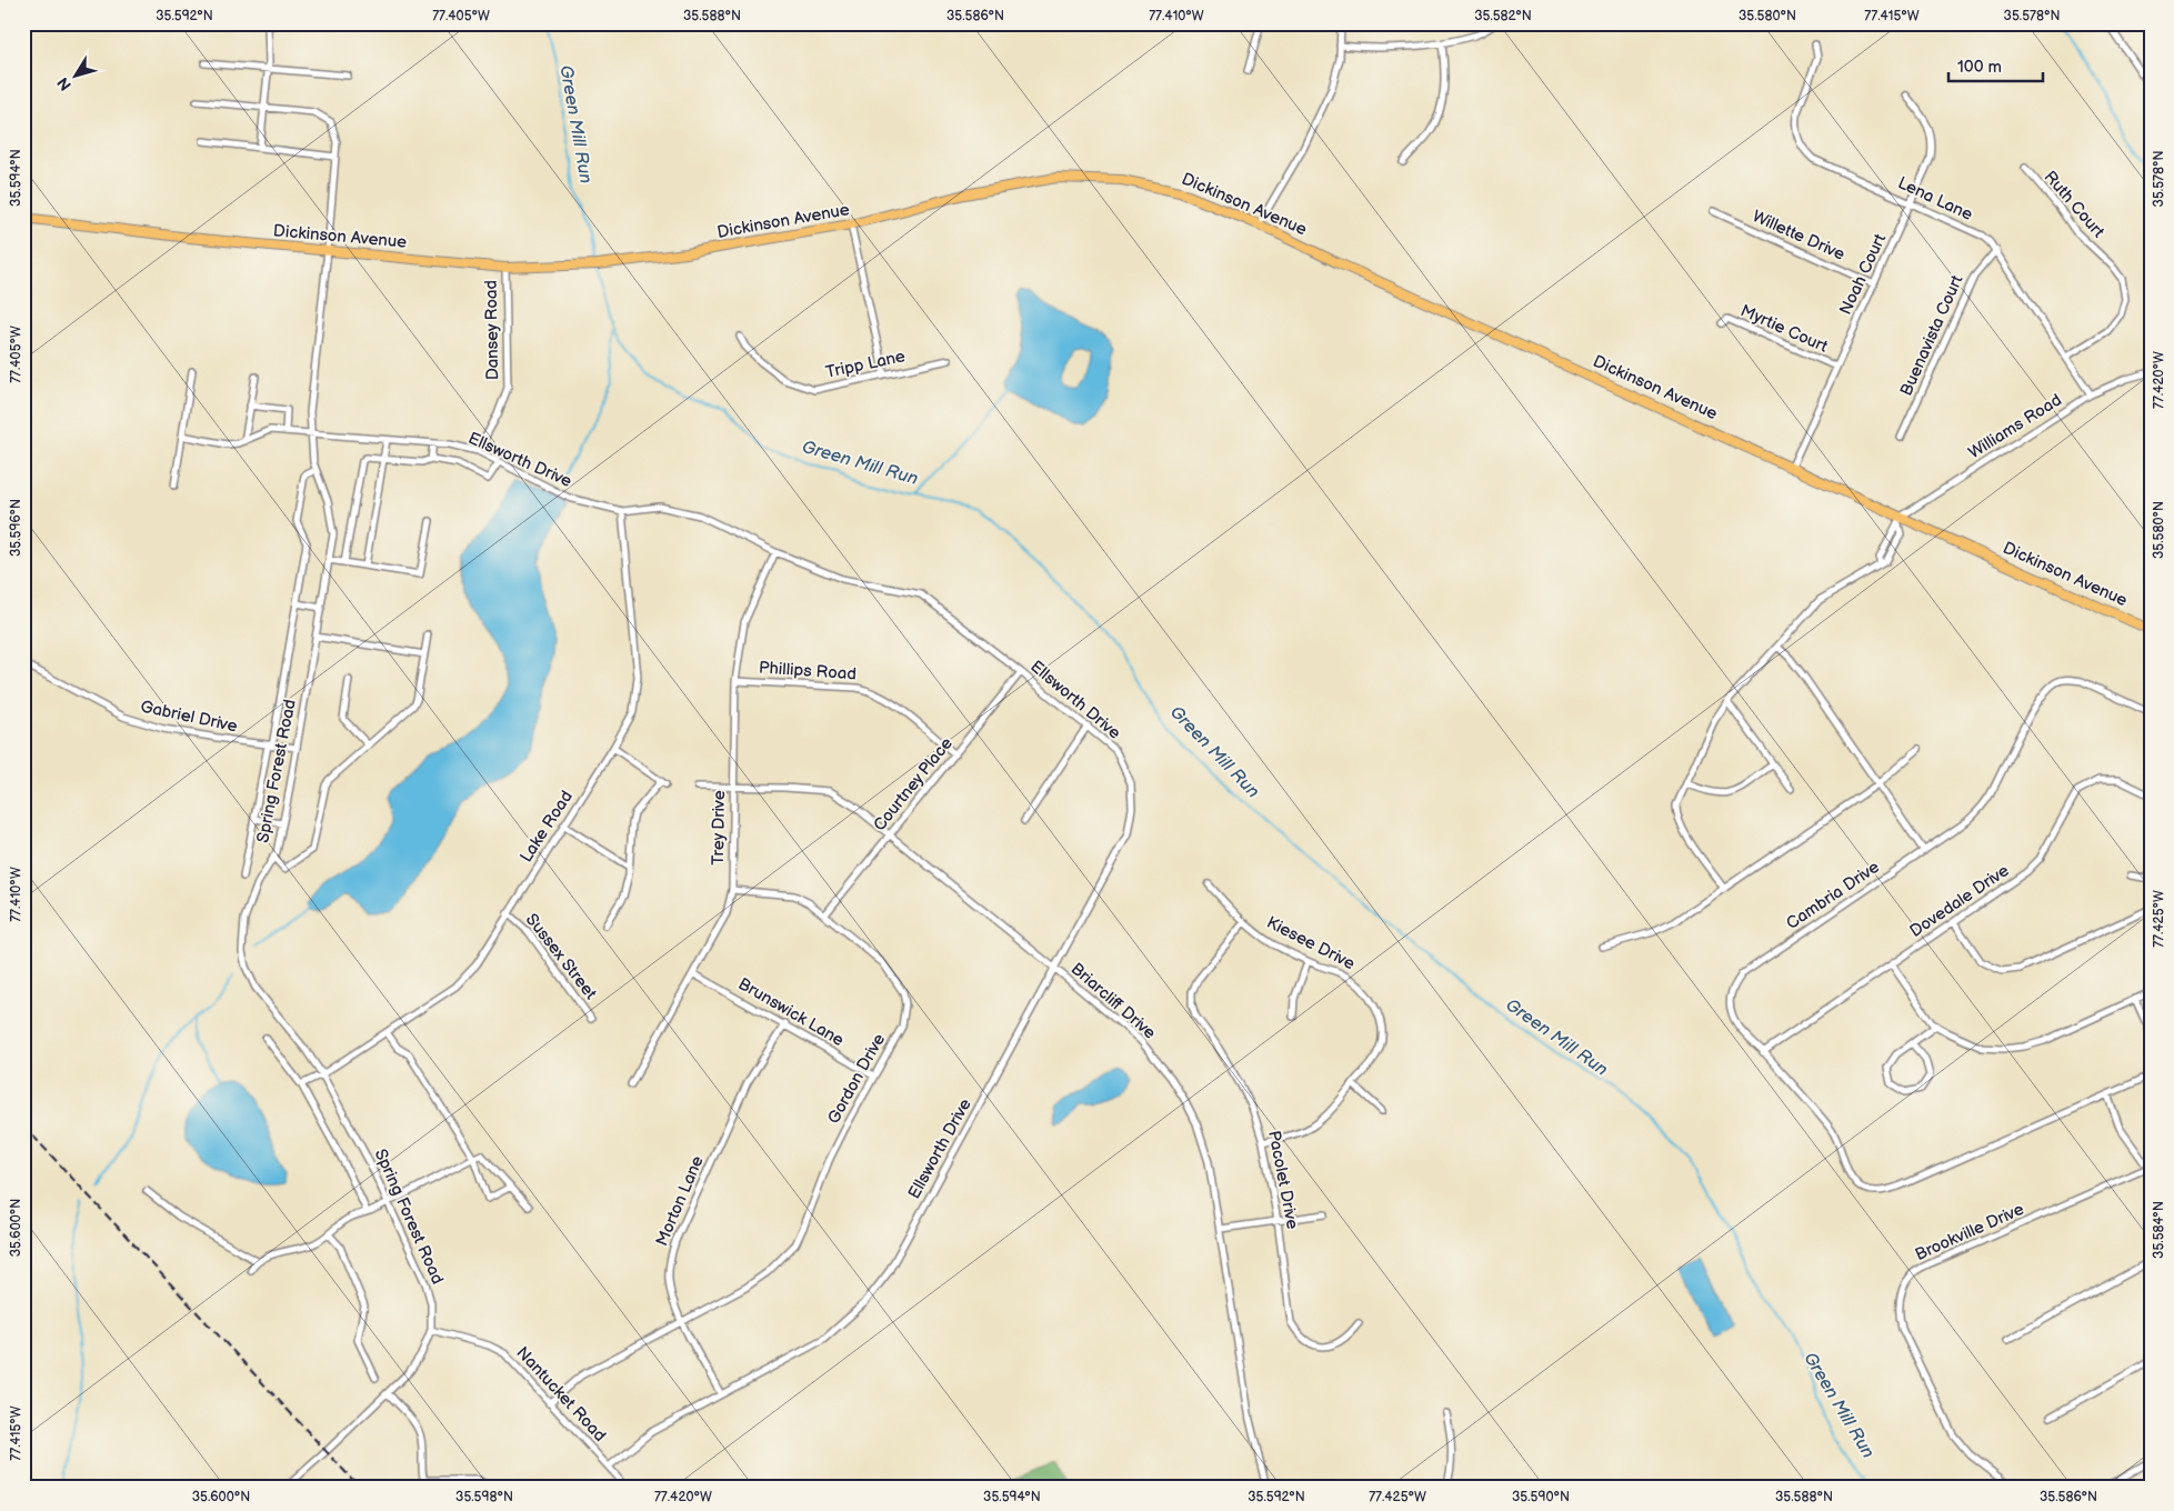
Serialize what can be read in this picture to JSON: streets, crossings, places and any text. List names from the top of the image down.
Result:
{
  "streets": {
    "main road": ["Dickinson Avenue"],
    "street": [
      "Lena Lane",
      "Ruth Court",
      "Willette Drive",
      "Noah Court",
      "Myrtie Court",
      "Dansey Road",
      "Buenavista Court",
      "Tripp Lane",
      "Williams Road",
      "Ellsworth Drive",
      "Phillips Road",
      "Gabriel Drive",
      "Spring Forest Road",
      "Courtney Place",
      "Lake Road",
      "Trey Drive",
      "Cambria Drive",
      "Dovedale Drive",
      "Kiesee Drive",
      "Sussex Street",
      "Briarcliff Drive",
      "Brunswick Lane",
      "Gordon Drive",
      "Pacolet Drive",
      "Morton Lane",
      "Brookville Drive",
      "Nantucket Road"
    ]
  },
  "crossings": [
    ["Lena Lane", "Ruth Court"],
    ["Lena Lane", "Noah Court"],
    ["Lena Lane", "Buenavista Court"],
    ["Lena Lane", "Williams Road"],
    ["Dickinson Avenue", "Noah Court"],
    ["Dickinson Avenue", "Dansey Road"],
    ["Dickinson Avenue", "Williams Road"],
    ["Dickinson Avenue", "Spring Forest Road"],
    ["Willette Drive", "Noah Court"],
    ["Noah Court", "Myrtie Court"],
    ["Dansey Road", "Ellsworth Drive"],
    ["Ellsworth Drive", "Spring Forest Road"],
    ["Ellsworth Drive", "Courtney Place"],
    ["Ellsworth Drive", "Lake Road"],
    ["Ellsworth Drive", "Trey Drive"],
    ["Ellsworth Drive", "Briarcliff Drive"],
    ["Ellsworth Drive", "Morton Lane"],
    ["Ellsworth Drive", "Nantucket Road"],
    ["Phillips Road", "Courtney Place"],
    ["Phillips Road", "Trey Drive"],
    ["Gabriel Drive", "Spring Forest Road"],
    ["Spring Forest Road", "Lake Road"],
    ["Spring Forest Road", "Nantucket Road"],
    ["Courtney Place", "Briarcliff Drive"],
    ["Courtney Place", "Gordon Drive"],
    ["Lake Road", "Sussex Street"],
    ["Trey Drive", "Briarcliff Drive"],
    ["Trey Drive", "Brunswick Lane"],
    ["Trey Drive", "Gordon Drive"],
    ["Cambria Drive", "Dovedale Drive"],
    ["Kiesee Drive", "Pacolet Drive"],
    ["Brunswick Lane", "Gordon Drive"],
    ["Brunswick Lane", "Morton Lane"],
    ["Gordon Drive", "Morton Lane"],
    ["Gordon Drive", "Nantucket Road"]
  ],
  "water": ["Green Mill Run"],
  "scale_bar": "100 m",
  "north": "bottom left",
  "coordinates": [
    "35.592°N",
    "77.405°W",
    "35.588°N",
    "35.586°N",
    "77.410°W",
    "35.582°N",
    "35.580°N",
    "77.415°W",
    "35.578°N",
    "35.594°N",
    "77.420°W",
    "35.596°N",
    "77.425°W",
    "35.600°N",
    "35.584°N",
    "35.598°N",
    "35.590°N"
  ]
}
